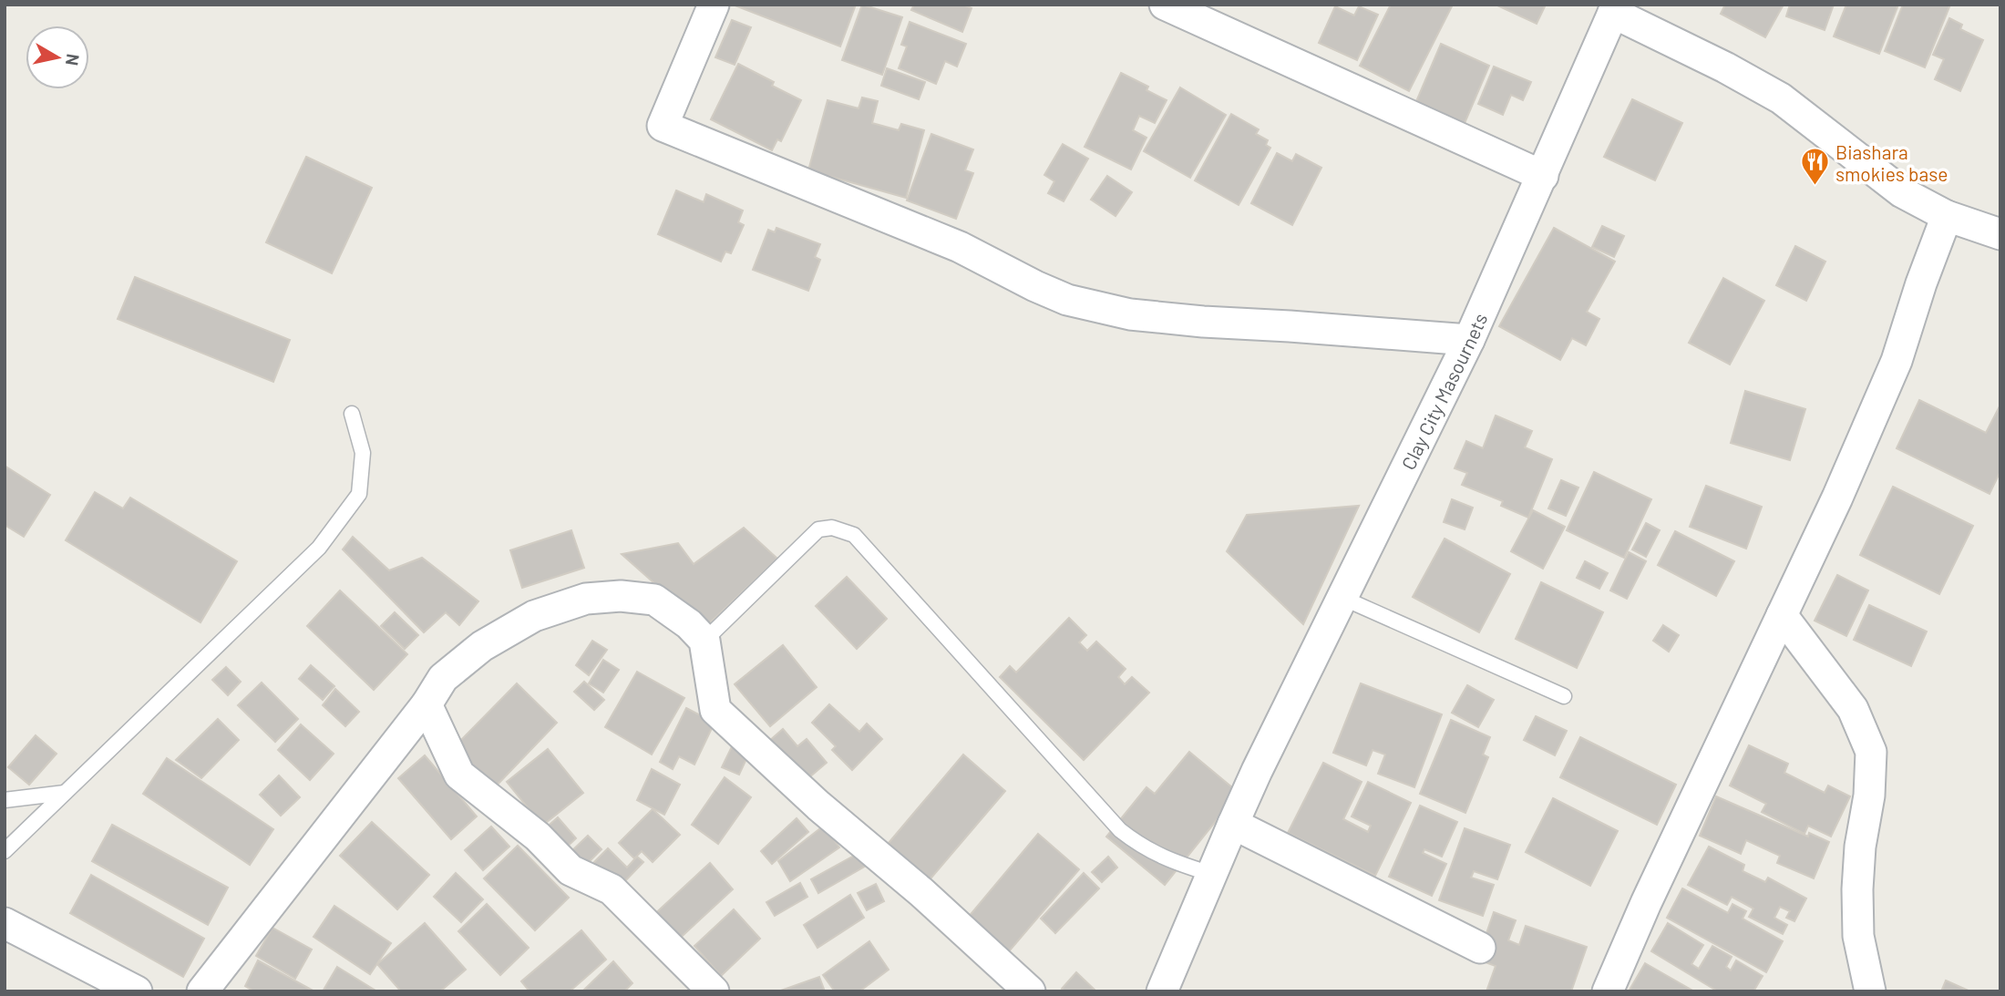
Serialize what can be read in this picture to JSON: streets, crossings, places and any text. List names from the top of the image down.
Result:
{
  "streets": {
    "street": ["Clay City Masournets"]
  },
  "places": {
    "restaurant": ["Biashara smokies base"]
  },
  "north": "right"
}
